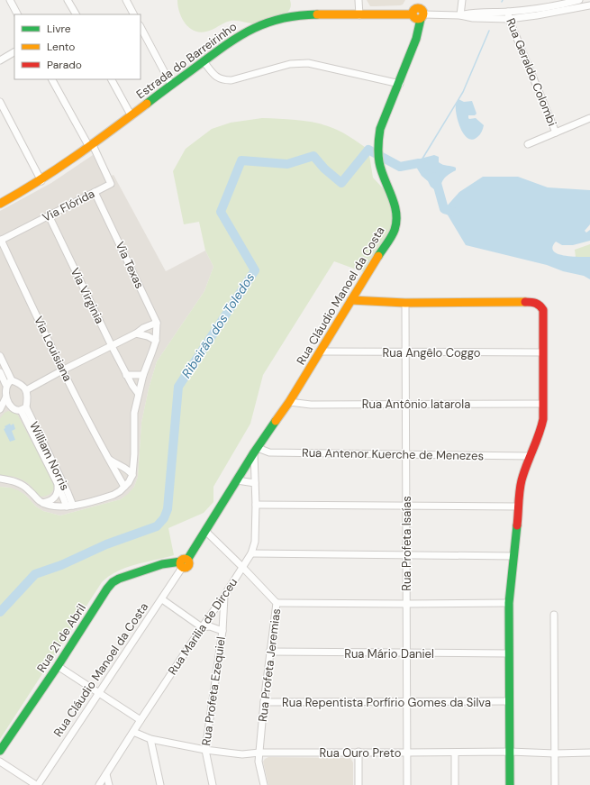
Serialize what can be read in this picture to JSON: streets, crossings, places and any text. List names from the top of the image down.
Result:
{
  "streets": {
    "street": [
      "Estrada do Barreirinho",
      "Rua Geraldo Colombi",
      "Via Flórida",
      "Via Texas",
      "Via Virginia",
      "Rua Cláudio Manoel da Costa",
      "Via Louisiana",
      "Rua Angêlo Coggo",
      "Rua Antônio Iatarola",
      "Rua Antenor Kuerche de Menezes",
      "William Norris",
      "Rua Profeta Isaías",
      "Rua Marilia de Dirceu",
      "Rua 21 de Abril",
      "Rua Mário Daniel",
      "Rua Profeta Jeremias",
      "Rua Profeta Ezequiel",
      "Rua Repentista Porfírio Gomes da Silva",
      "Rua Ouro Preto"
    ]
  },
  "crossings": [
    ["Estrada do Barreirinho", "Via Flórida"],
    ["Estrada do Barreirinho", "Rua Cláudio Manoel da Costa"],
    ["Via Flórida", "Via Texas"],
    ["Via Flórida", "Via Virginia"],
    ["Via Flórida", "Via Louisiana"],
    ["Via Texas", "Via Virginia"],
    ["Via Texas", "Via Louisiana"],
    ["Rua Cláudio Manoel da Costa", "Rua Angêlo Coggo"],
    ["Rua Cláudio Manoel da Costa", "Rua Antônio Iatarola"],
    ["Rua Cláudio Manoel da Costa", "Rua Antenor Kuerche de Menezes"],
    ["Rua Cláudio Manoel da Costa", "Rua Marilia de Dirceu"],
    ["Rua Cláudio Manoel da Costa", "Rua 21 de Abril"],
    ["Rua Cláudio Manoel da Costa", "Rua Profeta Jeremias"],
    ["Rua Angêlo Coggo", "Rua Profeta Isaías"],
    ["Rua Antônio Iatarola", "Rua Profeta Isaías"],
    ["Rua Antenor Kuerche de Menezes", "Rua Profeta Isaías"],
    ["Rua Antenor Kuerche de Menezes", "Rua Marilia de Dirceu"],
    ["Rua Profeta Isaías", "Rua Mário Daniel"],
    ["Rua Profeta Isaías", "Rua Repentista Porfírio Gomes da Silva"],
    ["Rua Profeta Isaías", "Rua Ouro Preto"],
    ["Rua Marilia de Dirceu", "Rua Profeta Jeremias"],
    ["Rua Marilia de Dirceu", "Rua Profeta Ezequiel"],
    ["Rua Marilia de Dirceu", "Rua Ouro Preto"],
    ["Rua Mário Daniel", "Rua Profeta Jeremias"],
    ["Rua Profeta Jeremias", "Rua Repentista Porfírio Gomes da Silva"],
    ["Rua Profeta Jeremias", "Rua Ouro Preto"],
    ["Rua Profeta Ezequiel", "Rua Ouro Preto"]
  ],
  "water": ["Ribeirão dos Toledos"],
  "legend": ["Livre", "Lento", "Parado"]
}
